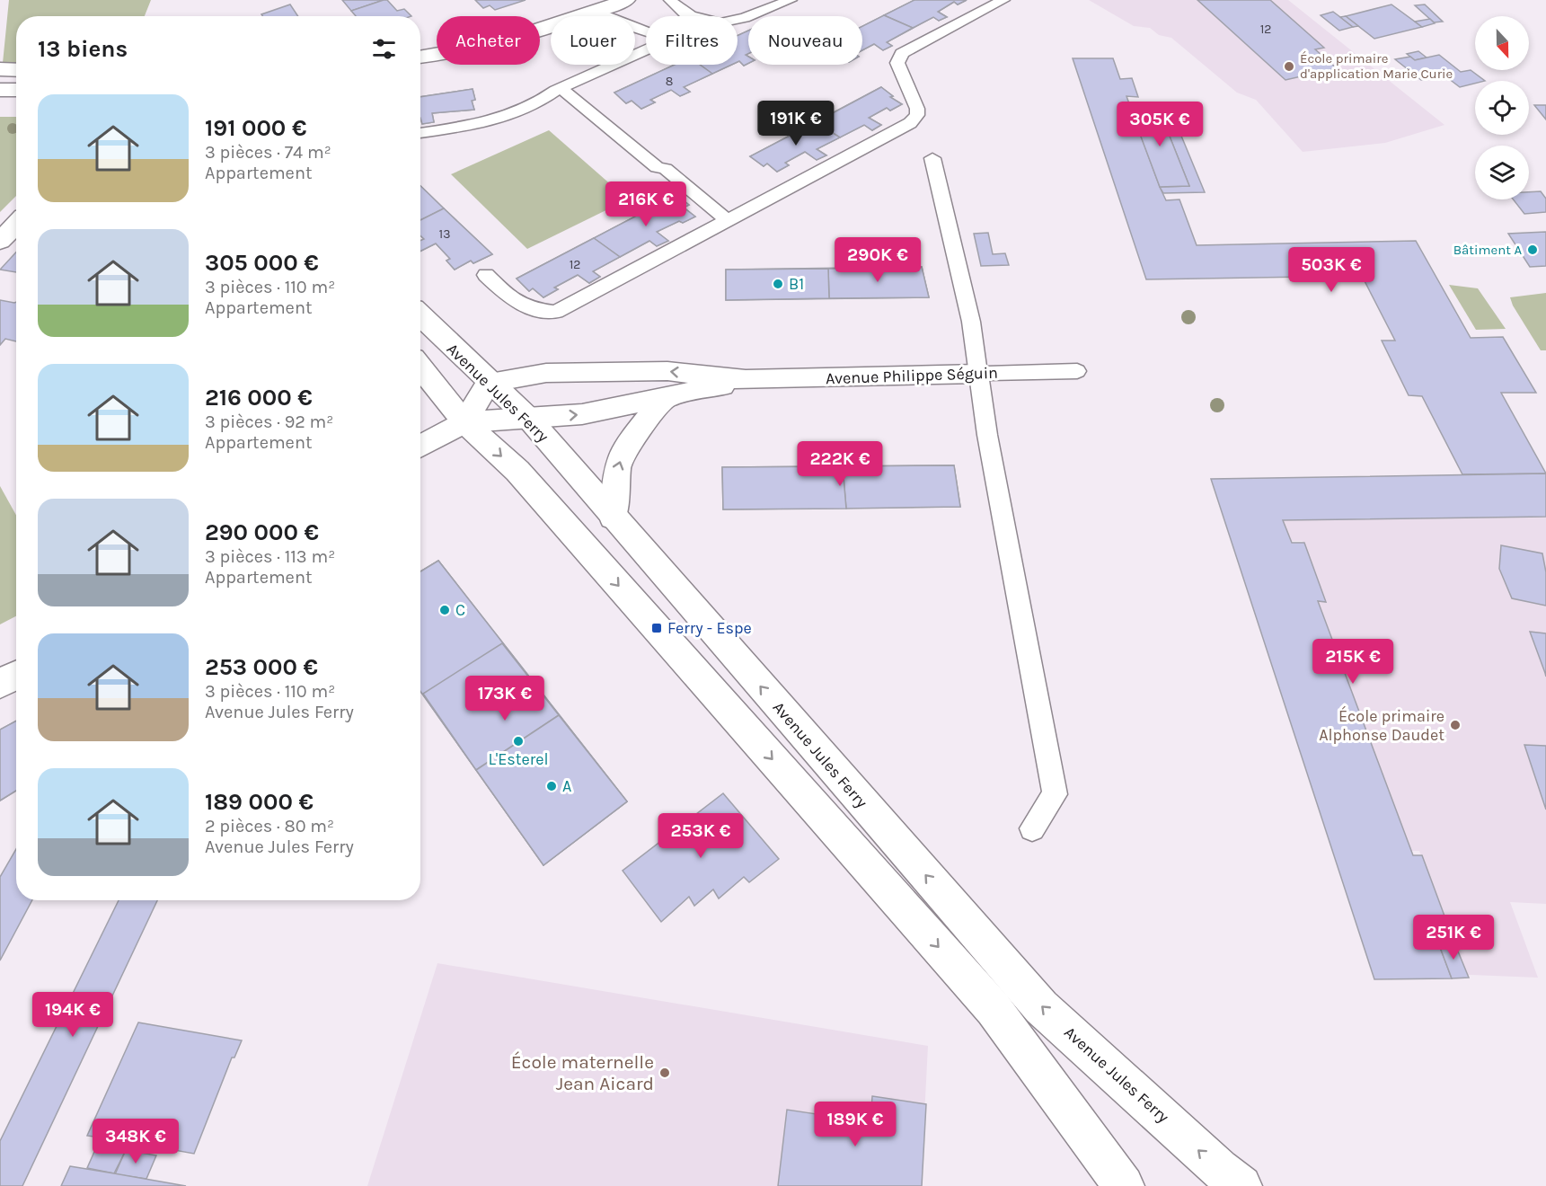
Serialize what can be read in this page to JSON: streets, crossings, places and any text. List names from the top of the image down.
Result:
{
  "streets": {
    "street": ["Avenue Philippe Séguin", "Avenue Jules Ferry"]
  },
  "crossings": [
    ["Avenue Philippe Séguin", "Avenue Jules Ferry"]
  ],
  "places": {
    "other": [
      "École primaire d'application Marie Curie",
      "Bâtiment A",
      "B1",
      "C",
      "École primaire Alphonse Daudet",
      "L'Esterel",
      "A",
      "École maternelle Jean Aicard"
    ],
    "transit": ["Ferry - Espe"]
  },
  "house_numbers": [
    "12",
    "8",
    "13",
    "12"
  ],
  "north": "bottom",
  "page": {
    "chip": [
      "Acheter",
      "Louer",
      "Filtres",
      "Nouveau"
    ],
    "heading": "13 biens",
    "list": [
      {
        "name": "191 000 €",
        "note": "3 pièces · 74 m² · Appartement"
      },
      {
        "name": "305 000 €",
        "note": "3 pièces · 110 m² · Appartement"
      },
      {
        "name": "216 000 €",
        "note": "3 pièces · 92 m² · Appartement"
      },
      {
        "name": "290 000 €",
        "note": "3 pièces · 113 m² · Appartement"
      },
      {
        "name": "253 000 €",
        "note": "3 pièces · 110 m² · Avenue Jules Ferry"
      },
      {
        "name": "189 000 €",
        "note": "2 pièces · 80 m² · Avenue Jules Ferry"
      }
    ],
    "price": [
      "191K €",
      "305K €",
      "216K €",
      "290K €",
      "503K €",
      "222K €",
      "215K €",
      "173K €",
      "253K €",
      "251K €",
      "194K €",
      "189K €",
      "348K €"
    ]
  }
}
